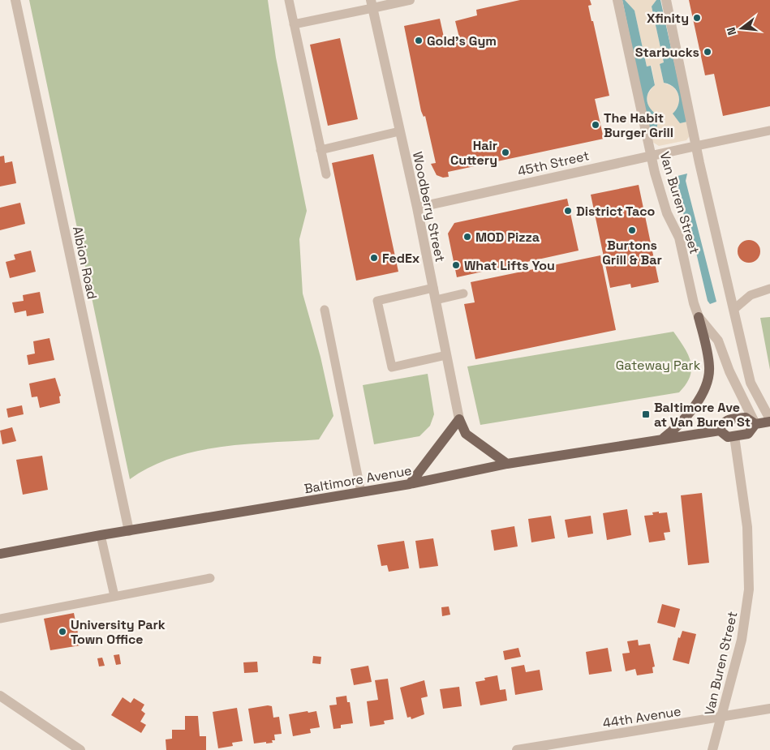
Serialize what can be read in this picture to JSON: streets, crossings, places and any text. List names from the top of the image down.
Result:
{
  "streets": {
    "main road": ["Baltimore Avenue"],
    "street": [
      "45th Street",
      "Van Buren Street",
      "Woodberry Street",
      "Albion Road",
      "44th Avenue"
    ]
  },
  "crossings": [
    ["45th Street", "Van Buren Street"],
    ["45th Street", "Woodberry Street"],
    ["Van Buren Street", "Baltimore Avenue"],
    ["Van Buren Street", "44th Avenue"],
    ["Albion Road", "Baltimore Avenue"]
  ],
  "parks": ["Gateway Park"],
  "places": {
    "other": [
      "Xfinity",
      "Gold's Gym",
      "Starbucks",
      "The Habit Burger Grill",
      "Hair Cuttery",
      "District Taco",
      "Burtons Grill & Bar",
      "MOD Pizza",
      "FedEx",
      "What Lifts You",
      "University Park Town Office"
    ],
    "transit": ["Baltimore Ave at Van Buren St"]
  },
  "north": "left"
}
